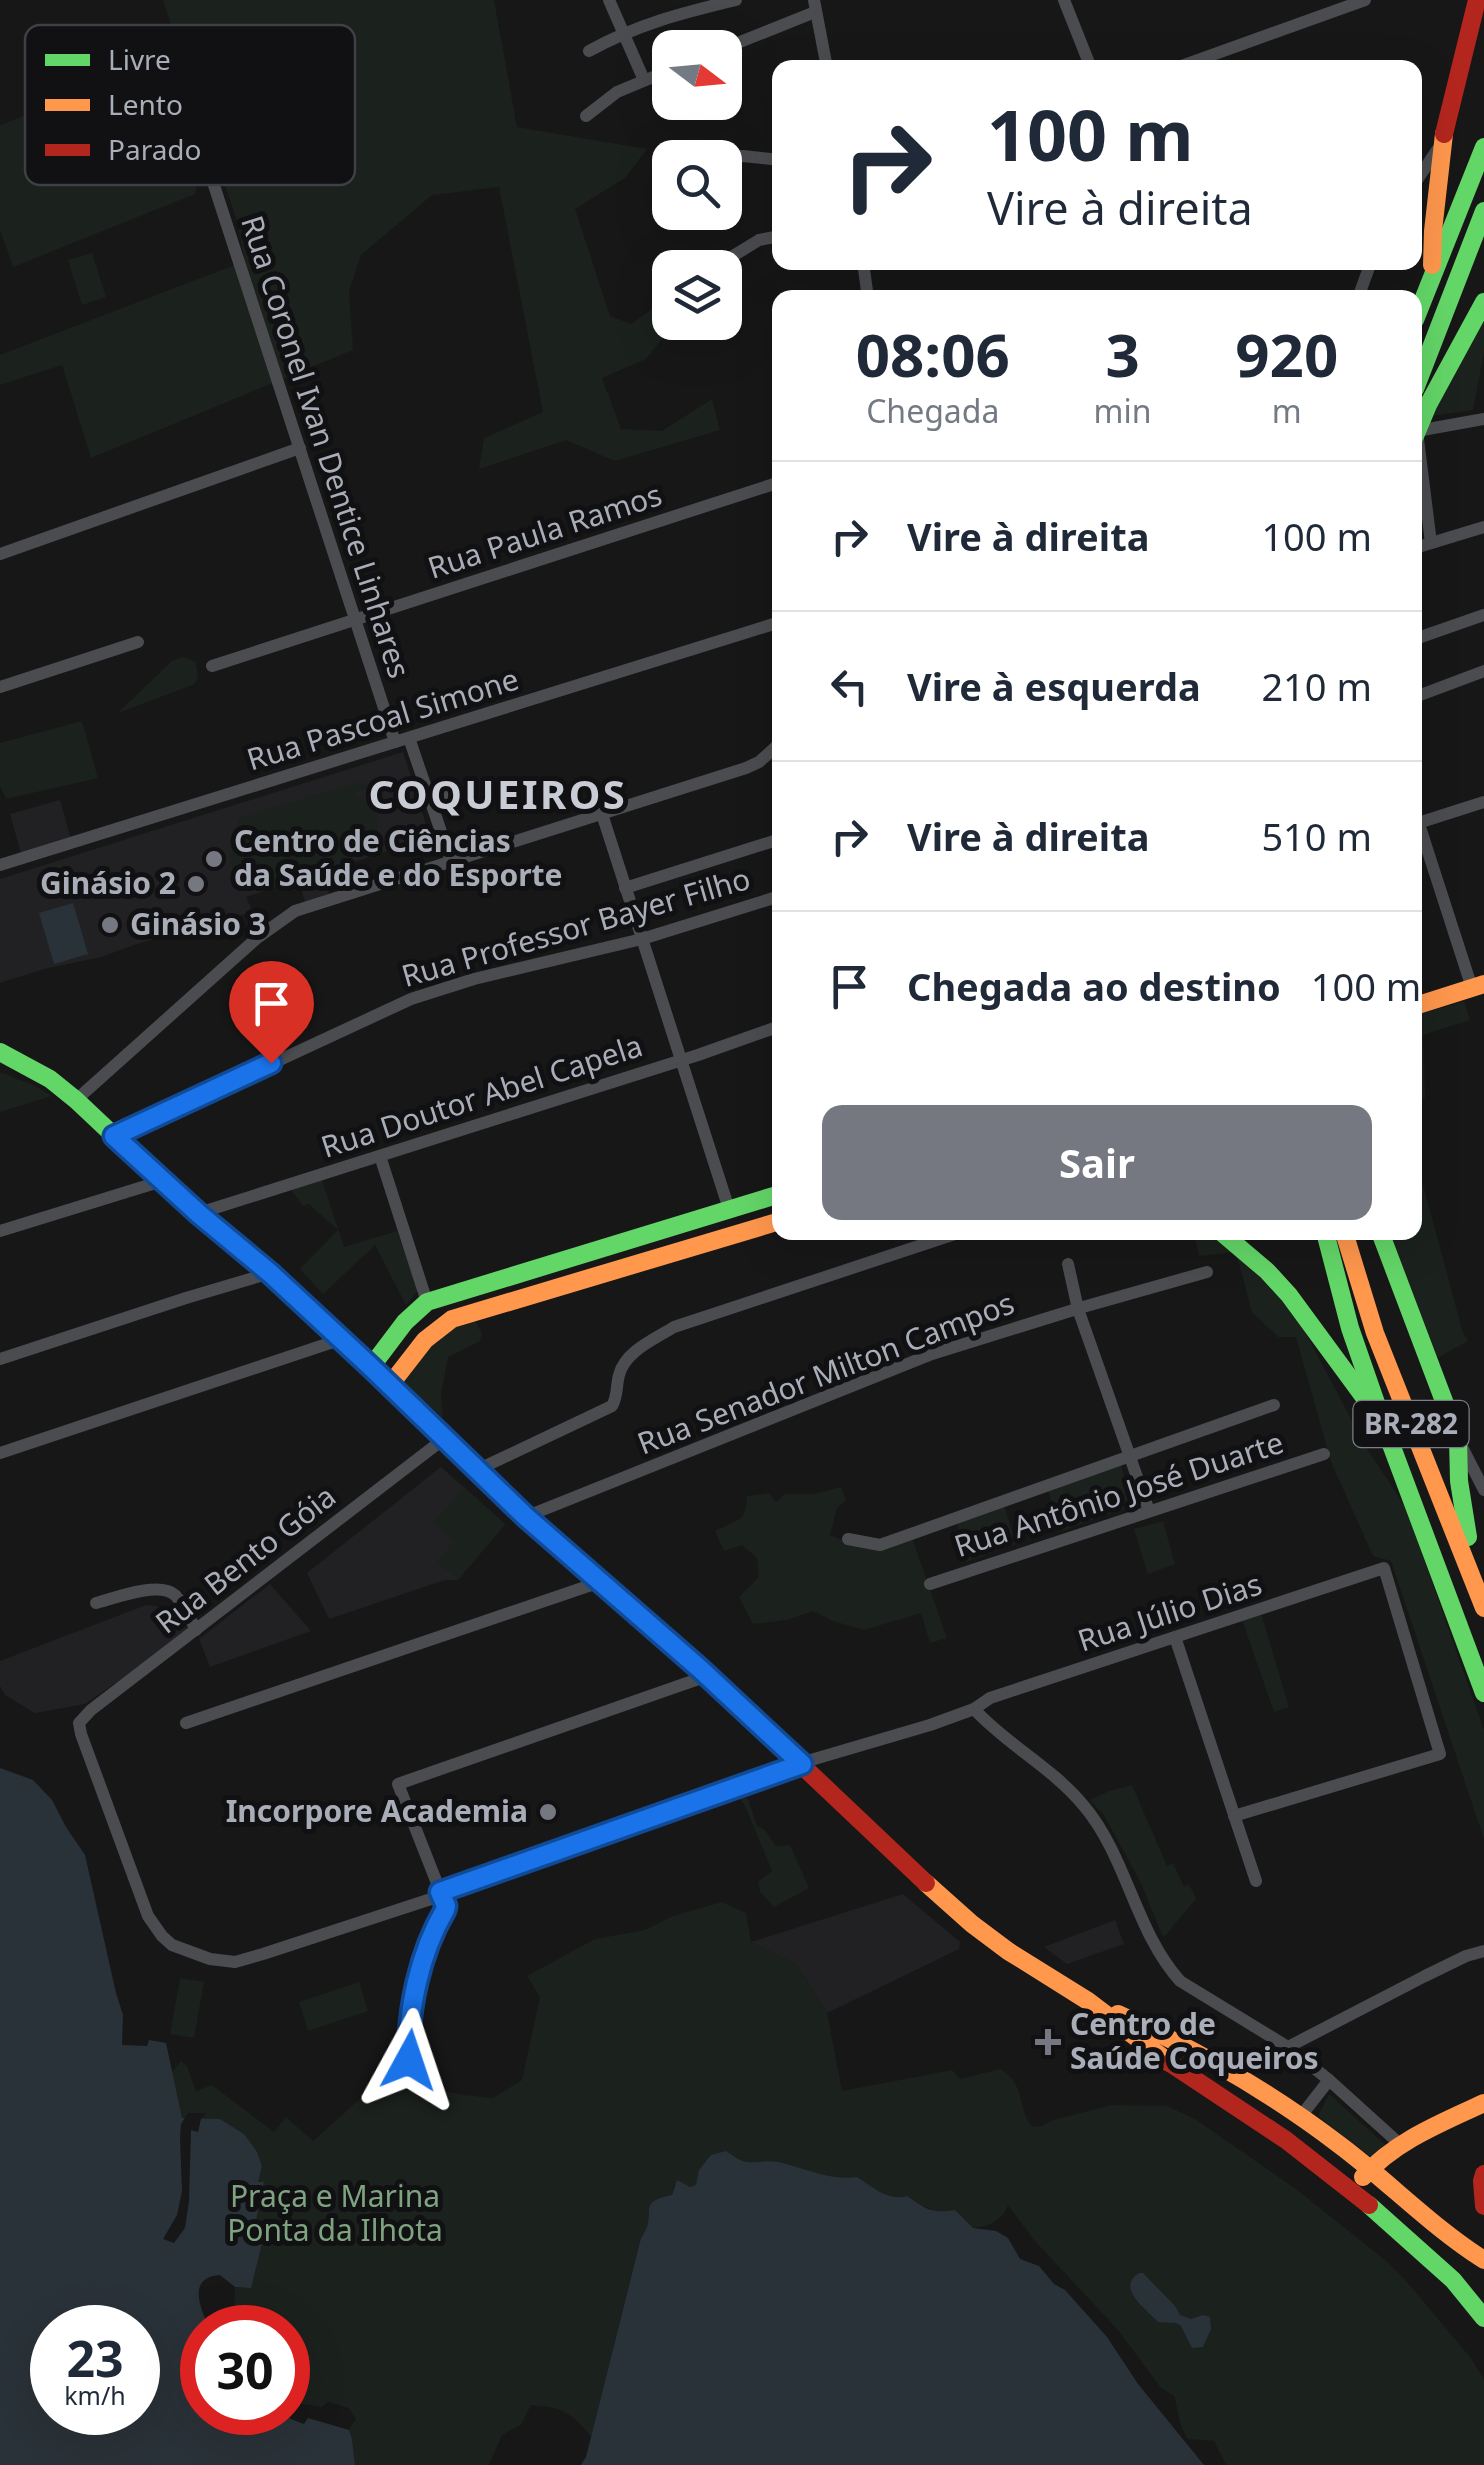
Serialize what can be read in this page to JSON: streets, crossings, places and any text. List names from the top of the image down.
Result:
{
  "streets": {
    "main road": ["BR-282"],
    "street": [
      "Rua Coronel Ivan Dentice Linhares",
      "Rua Paula Ramos",
      "Rua Pascoal Simone",
      "Rua Professor Bayer Filho",
      "Rua Doutor Abel Capela",
      "Rua Senador Milton Campos",
      "Rua Antônio José Duarte",
      "Rua Bento Góia",
      "Rua Júlio Dias"
    ]
  },
  "crossings": [
    ["Rua Coronel Ivan Dentice Linhares", "Rua Paula Ramos"],
    ["Rua Coronel Ivan Dentice Linhares", "Rua Pascoal Simone"],
    ["Rua Bento Góia", "Rua Júlio Dias"]
  ],
  "districts": ["COQUEIROS"],
  "parks": ["Praça e Marina Ponta da Ilhota"],
  "places": {
    "other": [
      "Centro de Ciências da Saúde e do Esporte",
      "Ginásio 2",
      "Ginásio 3",
      "Incorpore Academia"
    ],
    "health": ["Centro de Saúde Coqueiros"]
  },
  "legend": ["Livre", "Lento", "Parado"],
  "north": "right",
  "page": {
    "turn": ["100 m", "Vire à direita"],
    "eta": [
      "08:06",
      "Chegada",
      "3",
      "min",
      "920",
      "m"
    ],
    "list": [
      {
        "name": "Vire à direita",
        "value": "100 m"
      },
      {
        "name": "Vire à esquerda",
        "value": "210 m"
      },
      {
        "name": "Vire à direita",
        "value": "510 m"
      },
      {
        "name": "Chegada ao destino",
        "value": "100 m"
      }
    ],
    "buttons": "Sair",
    "speed": "23 km/h",
    "limit": "30"
  }
}
